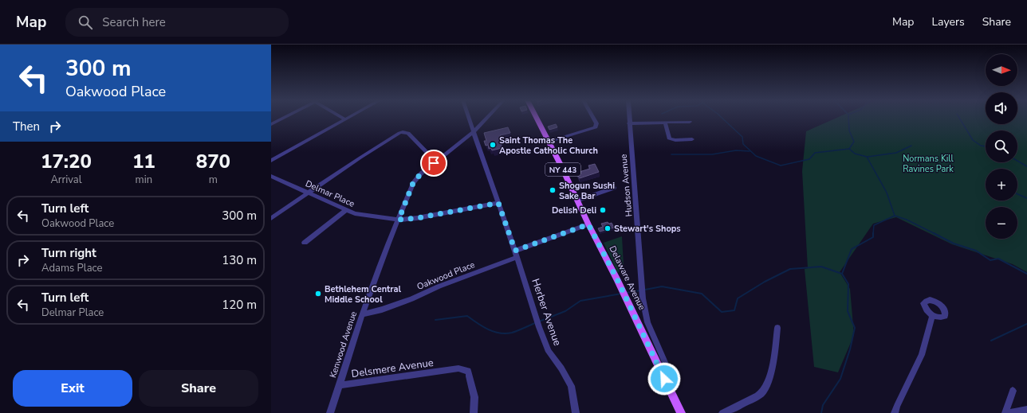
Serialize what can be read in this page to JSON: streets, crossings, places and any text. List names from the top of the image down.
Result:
{
  "streets": {
    "main road": ["NY 443", "Delaware Avenue"],
    "street": [
      "Hudson Avenue",
      "Delmar Place",
      "Oakwood Place",
      "Herber Avenue",
      "Kenwood Avenue",
      "Delsmere Avenue"
    ]
  },
  "crossings": [
    ["Hudson Avenue", "Delaware Avenue"],
    ["Delmar Place", "Herber Avenue"],
    ["Delmar Place", "Kenwood Avenue"],
    ["Oakwood Place", "Delaware Avenue"],
    ["Oakwood Place", "Herber Avenue"],
    ["Oakwood Place", "Kenwood Avenue"],
    ["Herber Avenue", "Kenwood Avenue"],
    ["Kenwood Avenue", "Delsmere Avenue"]
  ],
  "parks": ["Normans Kill Ravines Park"],
  "places": [
    "Saint Thomas The Apostle Catholic Church",
    "Shogun Sushi Sake Bar",
    "Delish Deli",
    "Stewart's Shops",
    "Bethlehem Central Middle School"
  ],
  "north": "right",
  "page": {
    "header": "Map",
    "search": "Search here",
    "nav": ["Map", "Layers", "Share"],
    "turn": ["300 m", "Oakwood Place"],
    "map_buttons": ["+", "−"],
    "then": "Then",
    "eta": [
      "17:20",
      "Arrival",
      "11",
      "min",
      "870",
      "m"
    ],
    "list": [
      {
        "name": "Turn left",
        "note": "Oakwood Place",
        "value": "300 m"
      },
      {
        "name": "Turn right",
        "note": "Adams Place",
        "value": "130 m"
      },
      {
        "name": "Turn left",
        "note": "Delmar Place",
        "value": "120 m"
      }
    ],
    "buttons": ["Exit", "Share"]
  }
}
